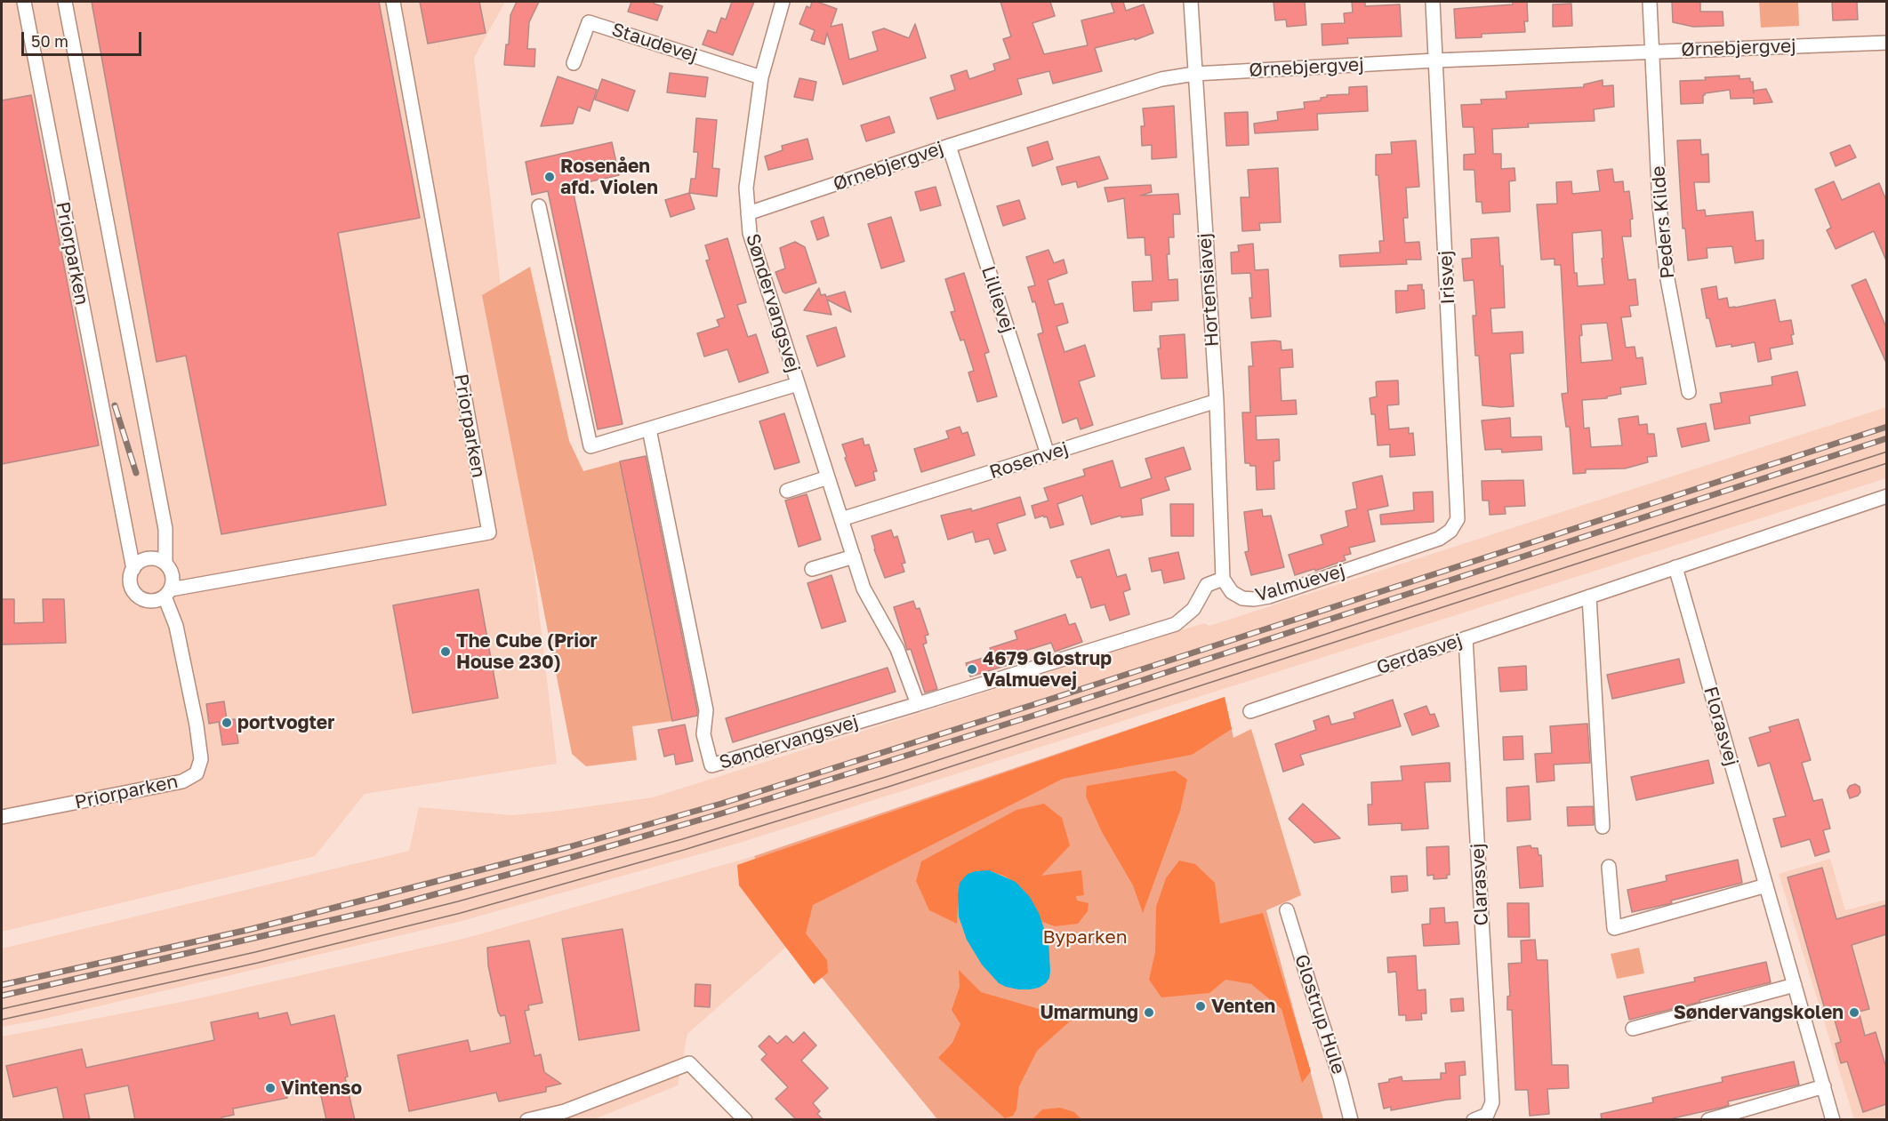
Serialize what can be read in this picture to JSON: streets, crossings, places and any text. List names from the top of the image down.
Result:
{
  "streets": {
    "street": [
      "Staudevej",
      "Ørnebjergvej",
      "Peders Kilde",
      "Priorparken",
      "Irisvej",
      "Hortensiavej",
      "Lillievej",
      "Søndervangsvej",
      "Rosenvej",
      "Valmuevej",
      "Gerdasvej",
      "Florasvej",
      "Clarasvej",
      "Glostrup Hule"
    ]
  },
  "crossings": [
    ["Staudevej", "Søndervangsvej"],
    ["Ørnebjergvej", "Peders Kilde"],
    ["Ørnebjergvej", "Irisvej"],
    ["Ørnebjergvej", "Hortensiavej"],
    ["Ørnebjergvej", "Lillievej"],
    ["Ørnebjergvej", "Søndervangsvej"],
    ["Irisvej", "Valmuevej"],
    ["Hortensiavej", "Rosenvej"],
    ["Hortensiavej", "Valmuevej"],
    ["Lillievej", "Rosenvej"],
    ["Søndervangsvej", "Rosenvej"],
    ["Gerdasvej", "Florasvej"],
    ["Gerdasvej", "Clarasvej"]
  ],
  "parks": ["Byparken"],
  "places": [
    "Rosenåen afd. Violen",
    "The Cube (Prior House 230)",
    "4679 Glostrup Valmuevej",
    "portvogter",
    "Venten",
    "Umarmung",
    "Søndervangskolen",
    "Vintenso"
  ],
  "scale_bar": "50 m"
}
